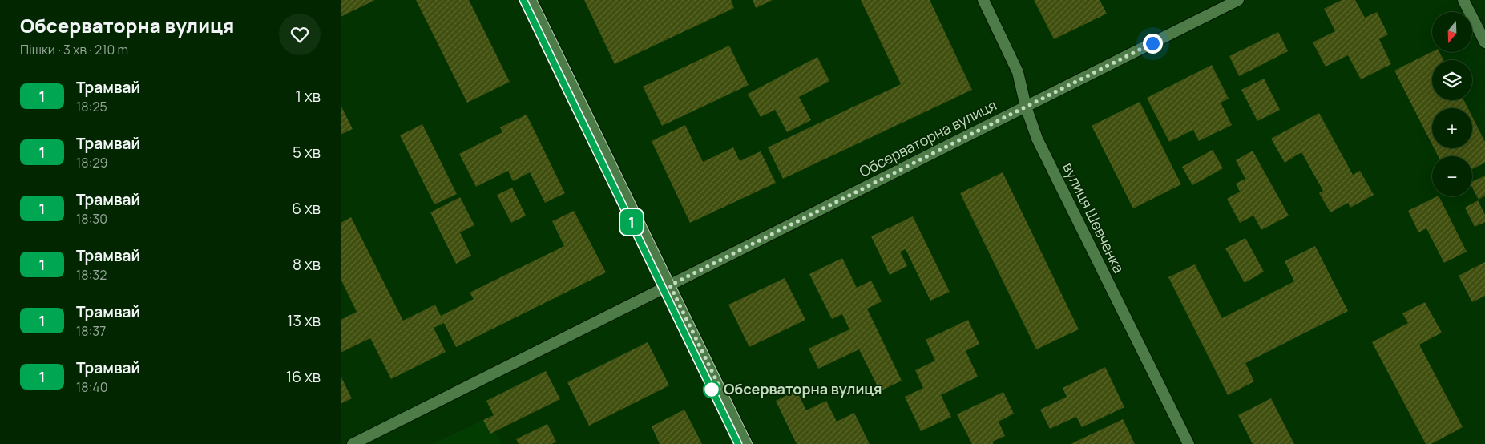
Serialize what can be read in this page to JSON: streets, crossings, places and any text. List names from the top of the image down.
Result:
{
  "streets": {
    "street": ["Обсерваторна вулиця", "вулиця Шевченка"]
  },
  "crossings": [
    ["Обсерваторна вулиця", "вулиця Шевченка"]
  ],
  "places": ["Обсерваторна вулиця"],
  "lines": ["tram line 1"],
  "north": "bottom",
  "page": {
    "heading": ["Обсерваторна вулиця", "Пішки · 3 хв · 210 m"],
    "on_map": "1",
    "map_buttons": ["+", "−"],
    "list": [
      {
        "mark": "1",
        "name": "Трамвай",
        "note": "18:25",
        "value": "1 хв"
      },
      {
        "mark": "1",
        "name": "Трамвай",
        "note": "18:29",
        "value": "5 хв"
      },
      {
        "mark": "1",
        "name": "Трамвай",
        "note": "18:30",
        "value": "6 хв"
      },
      {
        "mark": "1",
        "name": "Трамвай",
        "note": "18:32",
        "value": "8 хв"
      },
      {
        "mark": "1",
        "name": "Трамвай",
        "note": "18:37",
        "value": "13 хв"
      },
      {
        "mark": "1",
        "name": "Трамвай",
        "note": "18:40",
        "value": "16 хв"
      }
    ]
  }
}
